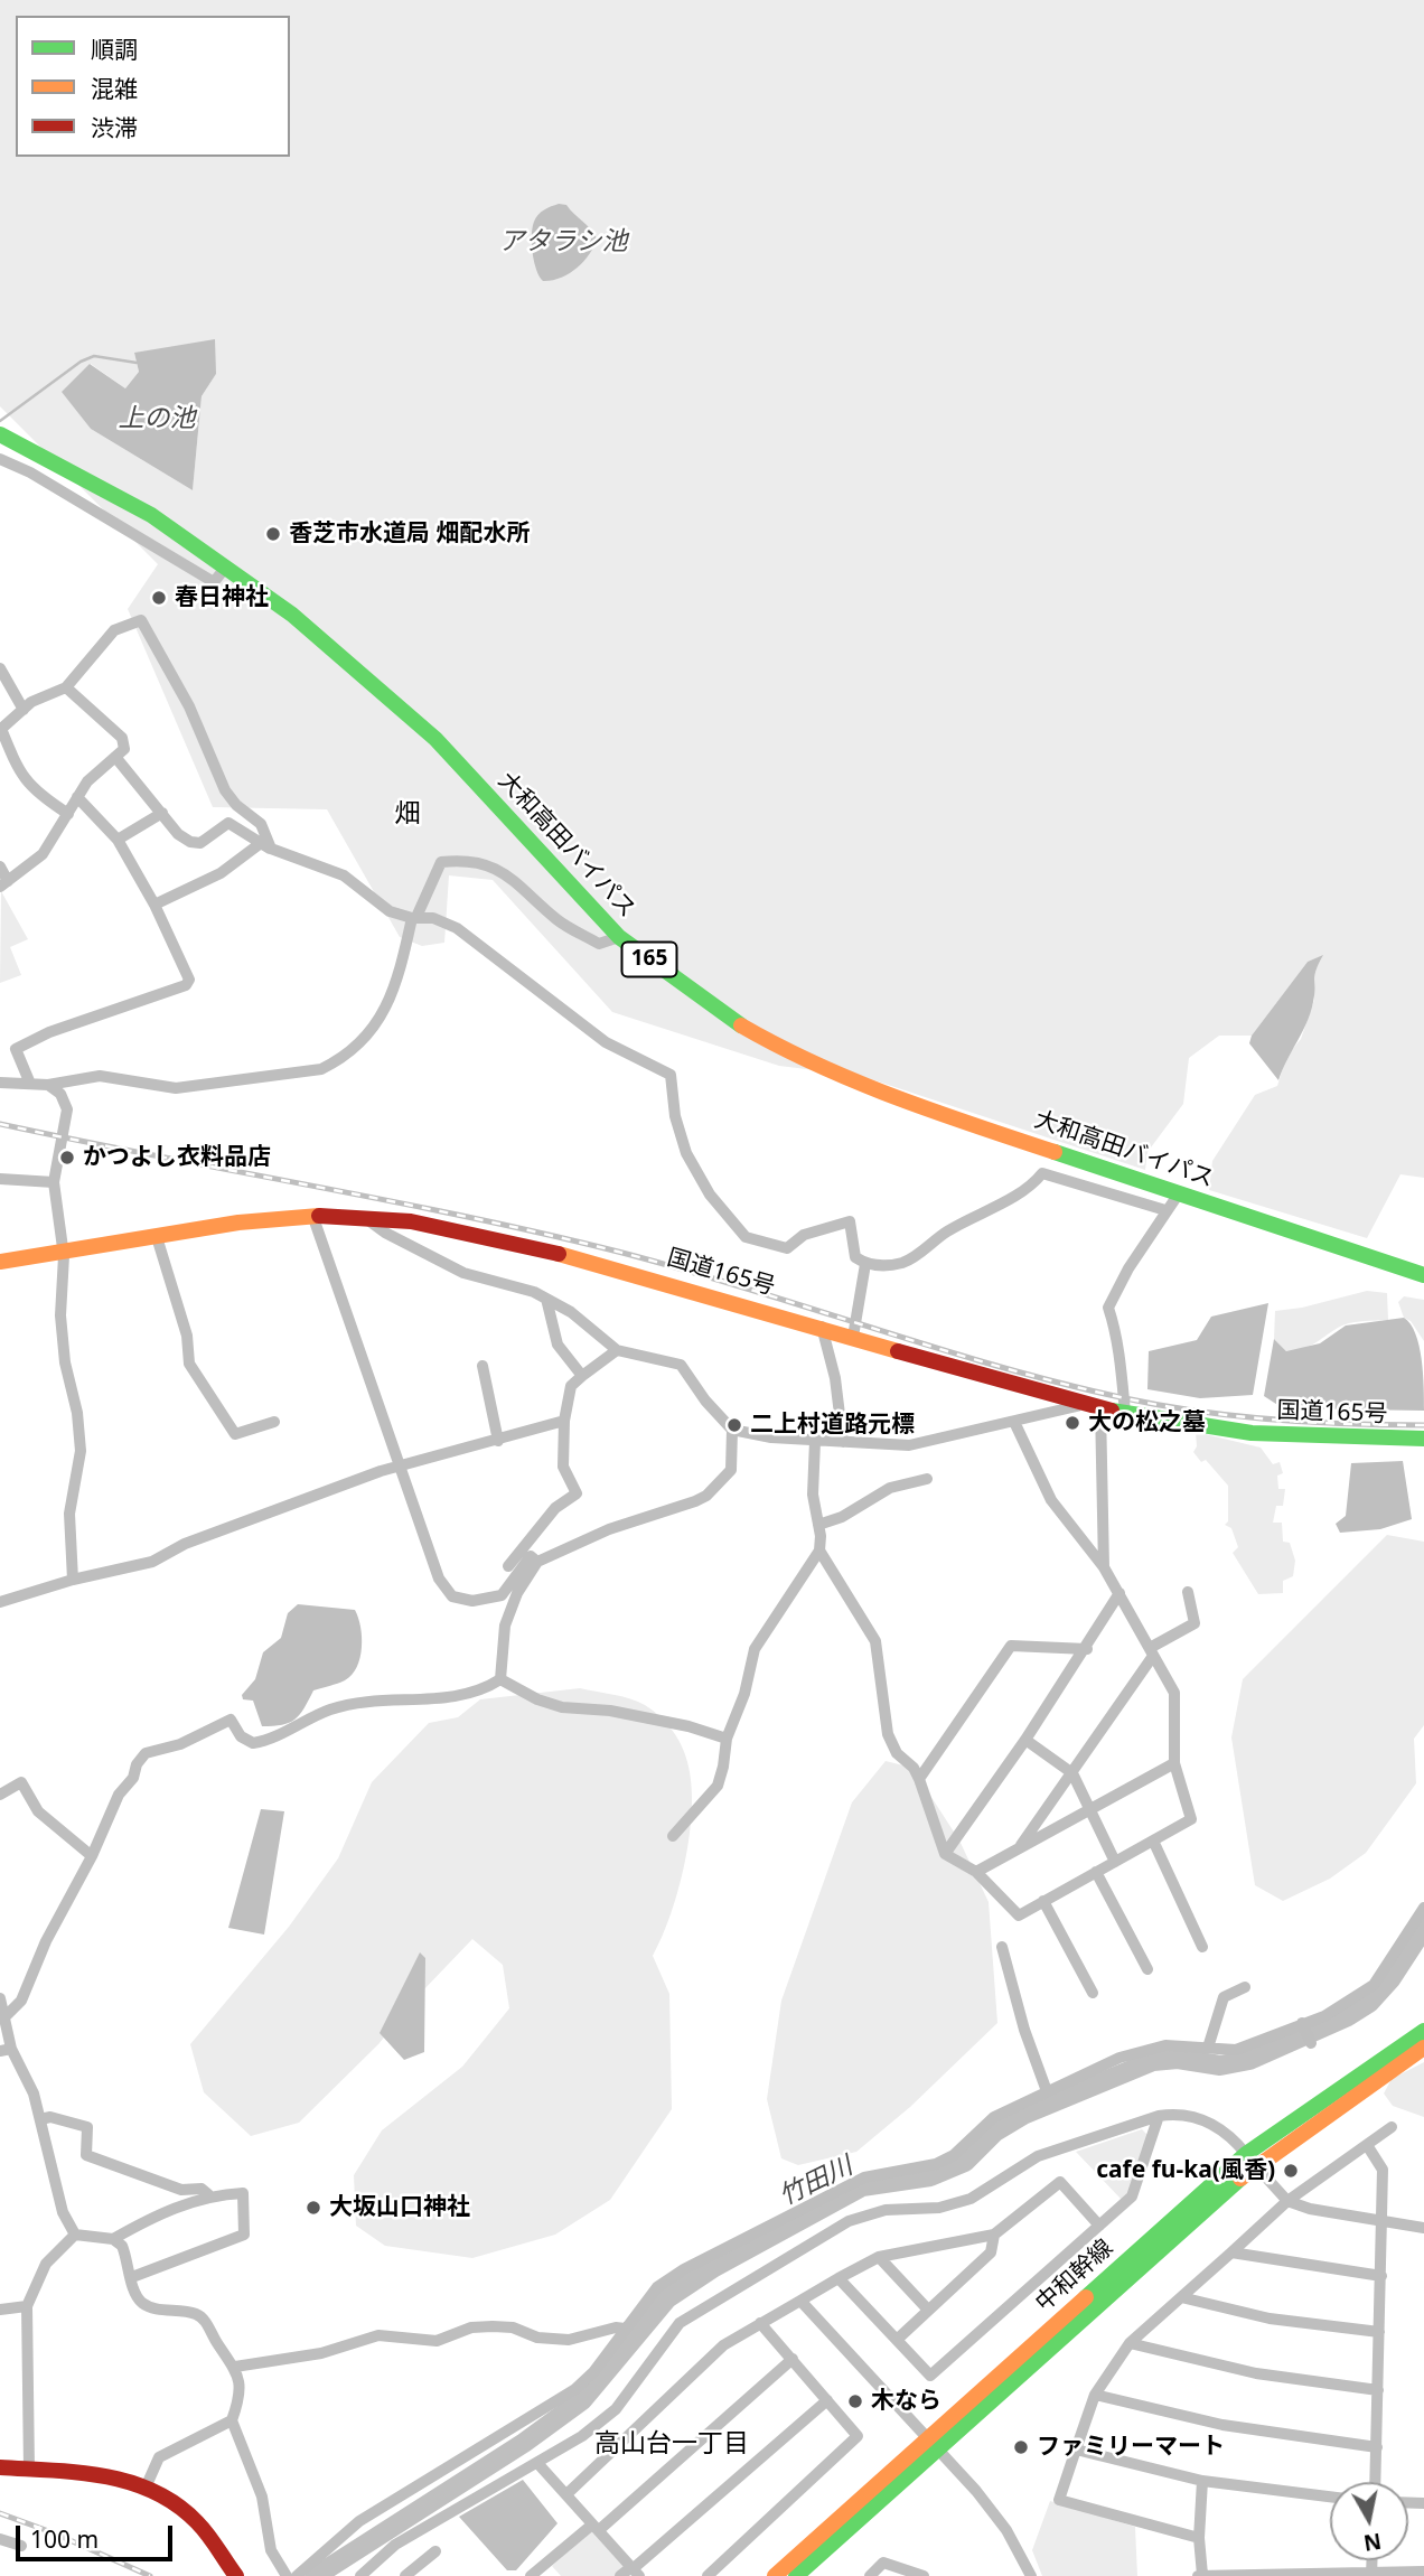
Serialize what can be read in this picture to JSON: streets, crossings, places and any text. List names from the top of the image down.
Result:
{
  "streets": {
    "main road": [
      "大和高田バイパス",
      "165",
      "国道165号",
      "中和幹線"
    ]
  },
  "districts": ["畑", "高山台一丁目"],
  "water": ["アタラシ池", "上の池", "竹田川"],
  "places": [
    "香芝市水道局 畑配水所",
    "春日神社",
    "かつよし衣料品店",
    "大の松之墓",
    "二上村道路元標",
    "cafe fu-ka(風香)",
    "大坂山口神社",
    "木なら",
    "ファミリーマート"
  ],
  "legend": ["順調", "混雑", "渋滞"],
  "scale_bar": "100 m",
  "north": "bottom"
}
